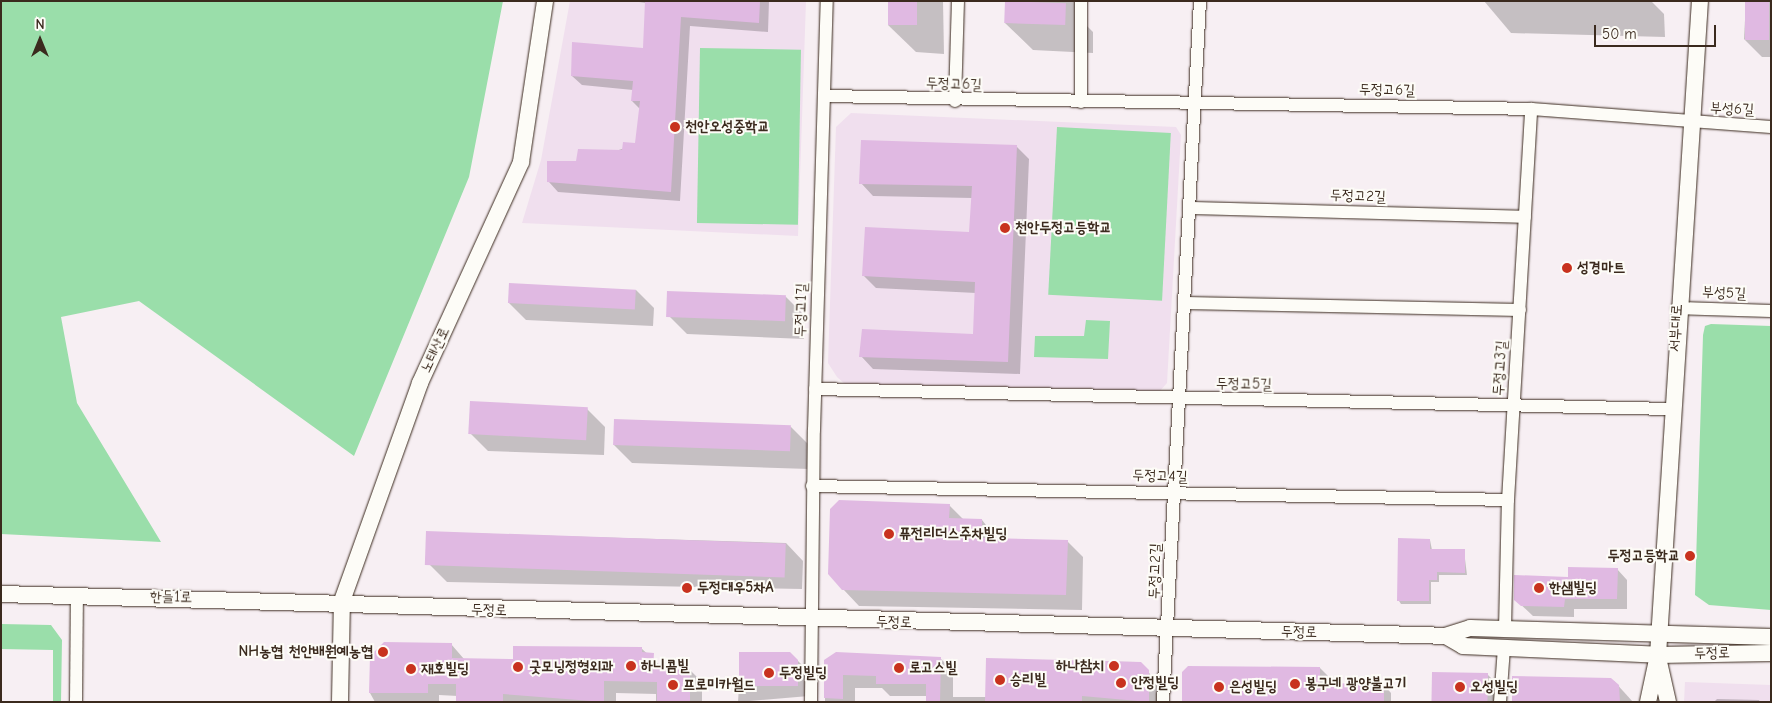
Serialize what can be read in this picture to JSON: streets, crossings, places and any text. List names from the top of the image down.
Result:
{
  "streets": {
    "street": [
      "두정고6길",
      "부성6길",
      "두정고2길",
      "부성5길",
      "두정고1길",
      "서부대로",
      "노태산로",
      "두정고3길",
      "두정고5길",
      "두정고4길",
      "한들1로",
      "두정로"
    ]
  },
  "crossings": [
    ["두정고6길", "부성6길"],
    ["두정고6길", "두정고2길"],
    ["두정고6길", "두정고1길"],
    ["두정고6길", "서부대로"],
    ["두정고6길", "두정고3길"],
    ["부성6길", "서부대로"],
    ["두정고2길", "두정고3길"],
    ["두정고2길", "두정고5길"],
    ["두정고2길", "두정고4길"],
    ["두정고2길", "두정로"],
    ["부성5길", "서부대로"],
    ["두정고1길", "두정고5길"],
    ["두정고1길", "두정고4길"],
    ["두정고1길", "두정로"],
    ["서부대로", "두정고5길"],
    ["서부대로", "두정로"],
    ["노태산로", "한들1로"],
    ["노태산로", "두정로"],
    ["두정고3길", "두정고5길"],
    ["두정고3길", "두정고4길"],
    ["두정고3길", "두정로"],
    ["한들1로", "두정로"]
  ],
  "places": [
    "천안오성중학교",
    "천안두정고등학교",
    "성경마트",
    "퓨전리더스주차빌딩",
    "두정고등학교",
    "두정대우5차A",
    "한샘빌딩",
    "NH농협 천안배원예농협",
    "하니콤빌",
    "하나참치",
    "굿모닝정형외과",
    "로고스빌",
    "재호빌딩",
    "두정빌딩",
    "승리빌",
    "안정빌딩",
    "봉구네 광양불고기",
    "프로미카월드",
    "은성빌딩",
    "오성빌딩"
  ],
  "scale_bar": "50 m",
  "north": "top"
}
